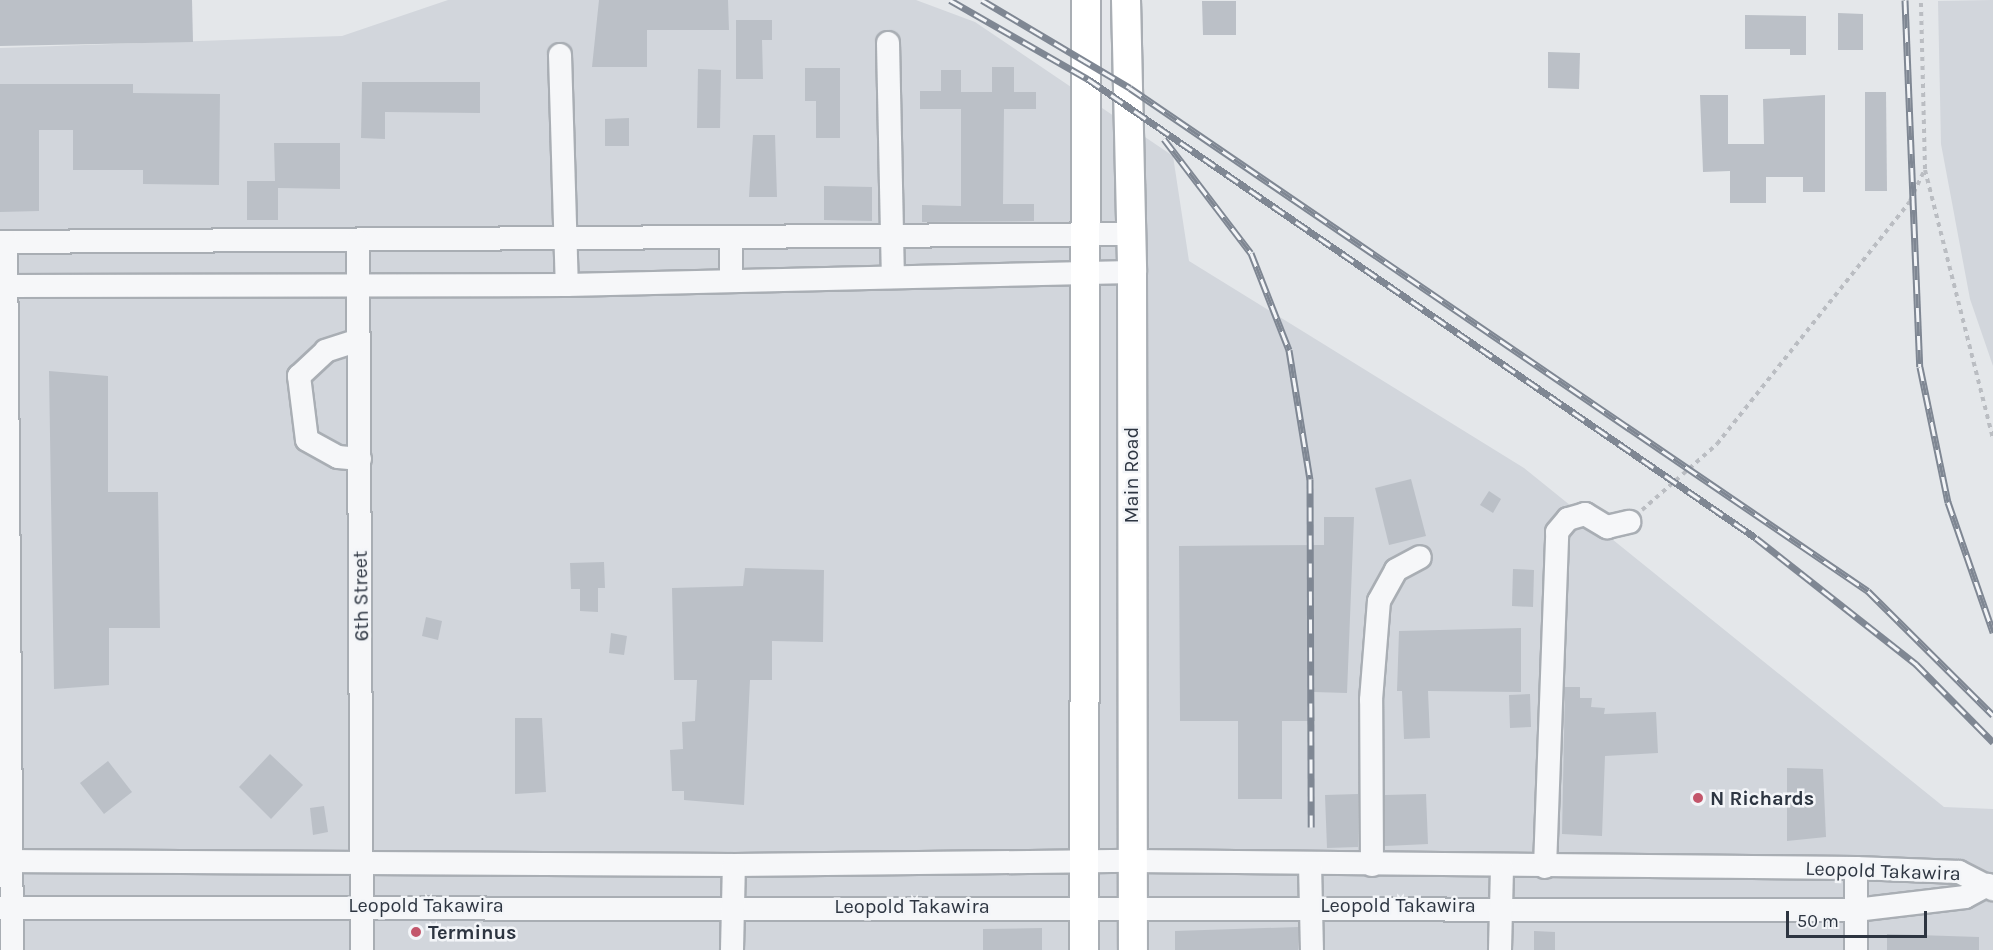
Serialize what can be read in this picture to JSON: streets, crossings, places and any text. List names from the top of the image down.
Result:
{
  "streets": {
    "main road": ["Main Road"],
    "street": ["6th Street", "Leopold Takawira"]
  },
  "crossings": [
    ["Main Road", "Leopold Takawira"],
    ["6th Street", "Leopold Takawira"]
  ],
  "places": ["N Richards", "Terminus"],
  "scale_bar": "50 m"
}
